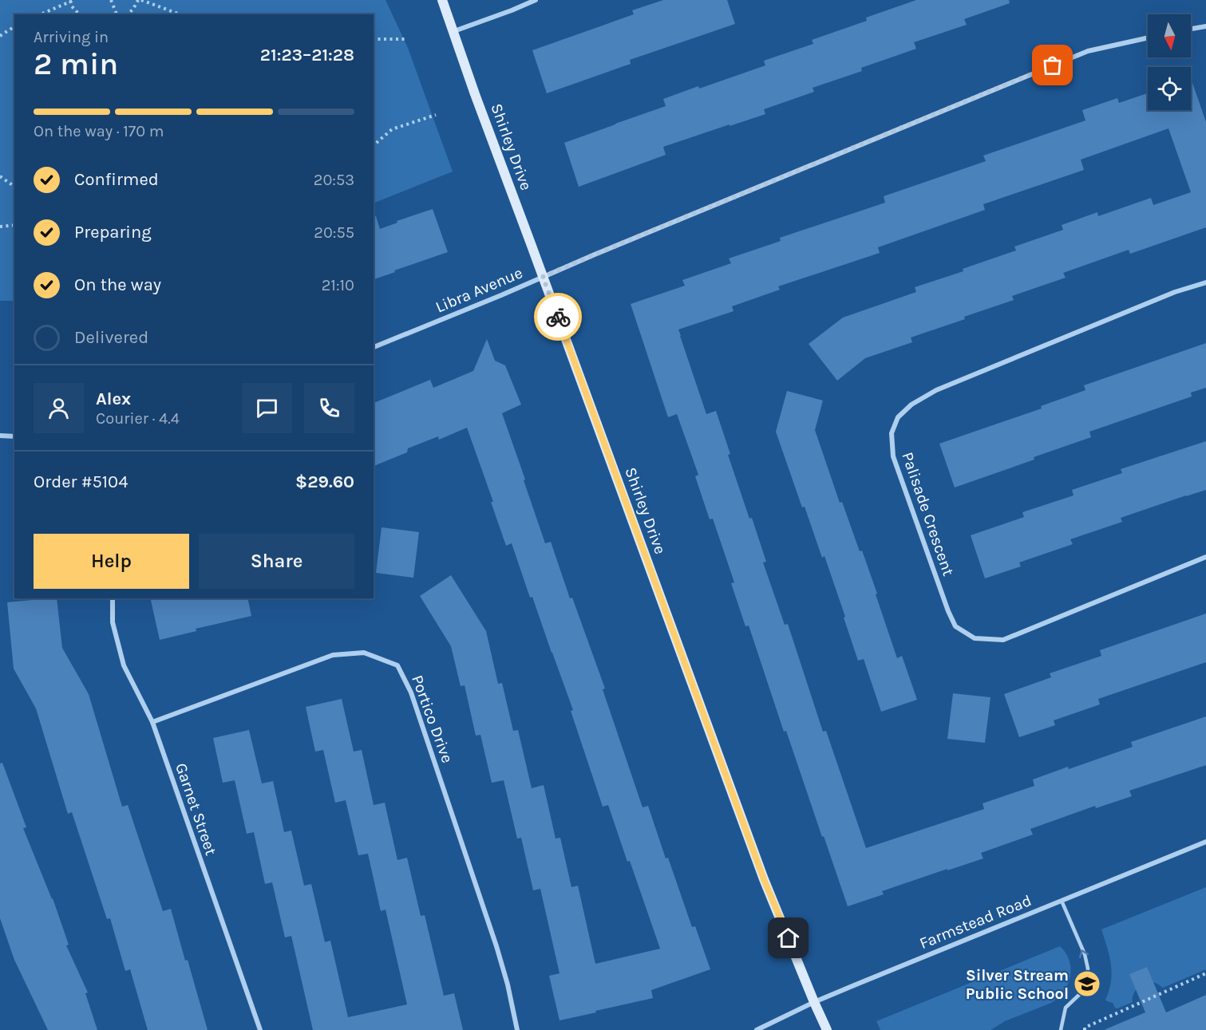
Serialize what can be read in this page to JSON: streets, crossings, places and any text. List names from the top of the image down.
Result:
{
  "streets": {
    "street": [
      "Shirley Drive",
      "Libra Avenue",
      "Palisade Crescent",
      "Portico Drive",
      "Garnet Street",
      "Farmstead Road"
    ]
  },
  "crossings": [
    ["Shirley Drive", "Libra Avenue"],
    ["Shirley Drive", "Farmstead Road"],
    ["Portico Drive", "Garnet Street"]
  ],
  "places": {
    "school or university": ["Silver Stream Public School"]
  },
  "north": "bottom",
  "page": {
    "heading": ["2 min", "Arriving in", "21:23–21:28"],
    "panel": [
      "Alex",
      "Courier · 4.4",
      "Order #5104",
      "$29.60"
    ],
    "bar": "On the way · 170 m",
    "list": [
      ["Confirmed", "20:53"],
      ["Preparing", "20:55"],
      ["On the way", "21:10"],
      "Delivered"
    ],
    "buttons": ["Help", "Share"]
  }
}
